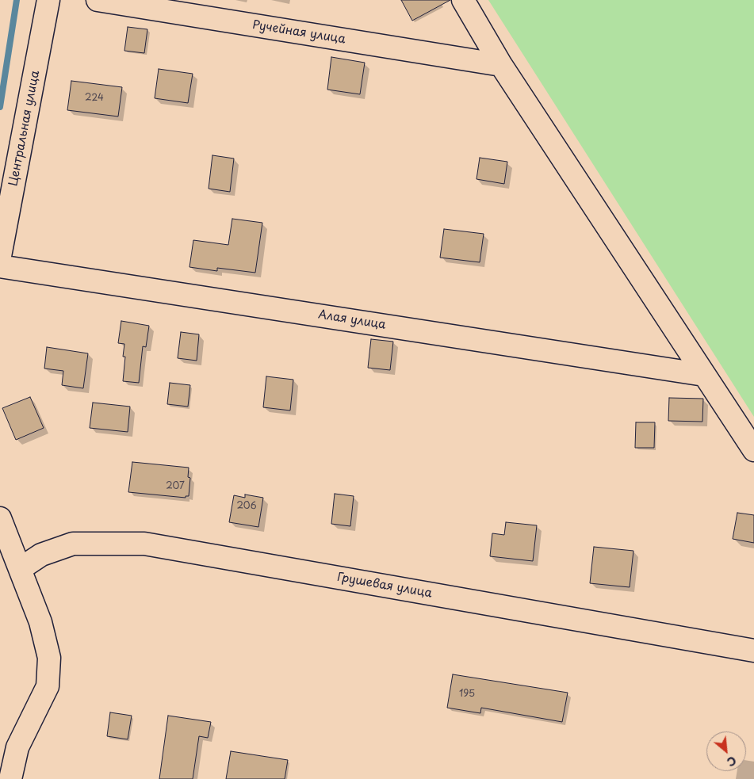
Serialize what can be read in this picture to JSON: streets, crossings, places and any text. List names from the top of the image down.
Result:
{
  "streets": {
    "street": [
      "Ручейная улица",
      "Центральная улица",
      "Алая улица",
      "Грушевая улица"
    ]
  },
  "house_numbers": [
    "224",
    "207",
    "206",
    "195"
  ],
  "north": "bottom right"
}
